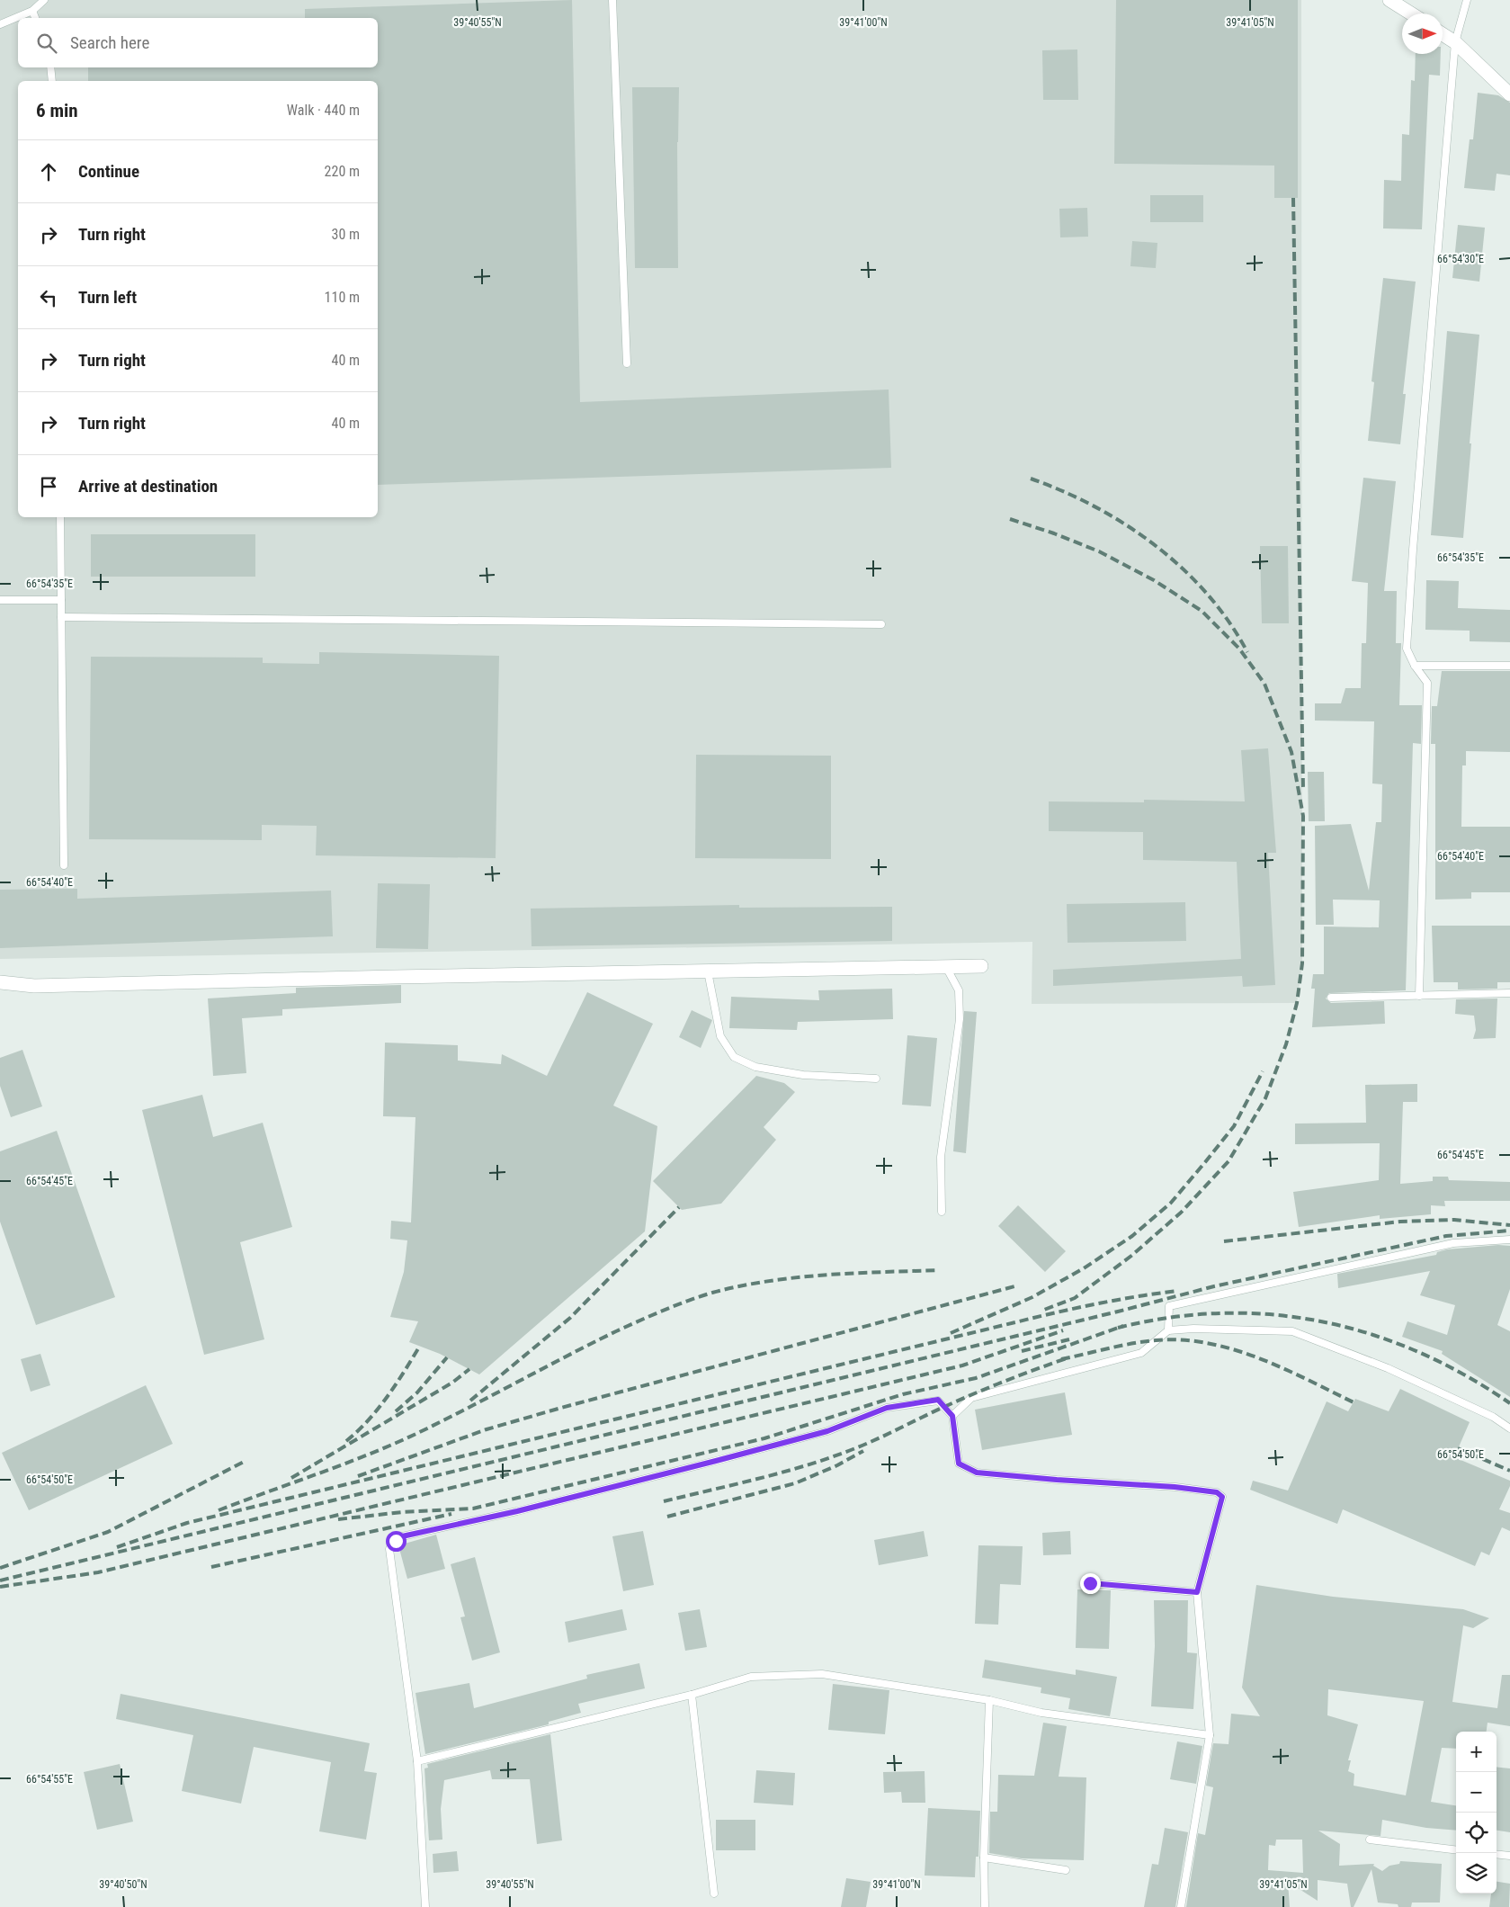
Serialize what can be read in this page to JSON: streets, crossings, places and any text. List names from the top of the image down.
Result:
{
  "north": "right",
  "page": {
    "search": "Search here",
    "heading": ["6 min", "Walk · 440 m"],
    "list": [
      ["Continue", "220 m"],
      ["Turn right", "30 m"],
      ["Turn left", "110 m"],
      ["Turn right", "40 m"],
      ["Turn right", "40 m"],
      "Arrive at destination"
    ],
    "map_buttons": ["+", "−"]
  },
  "coordinates": [
    "39°40'55\"N",
    "39°41'00\"N",
    "39°41'05\"N",
    "66°54'30\"E",
    "66°54'35\"E",
    "66°54'40\"E",
    "66°54'45\"E",
    "66°54'50\"E",
    "66°54'55\"E",
    "39°40'50\"N"
  ]
}
